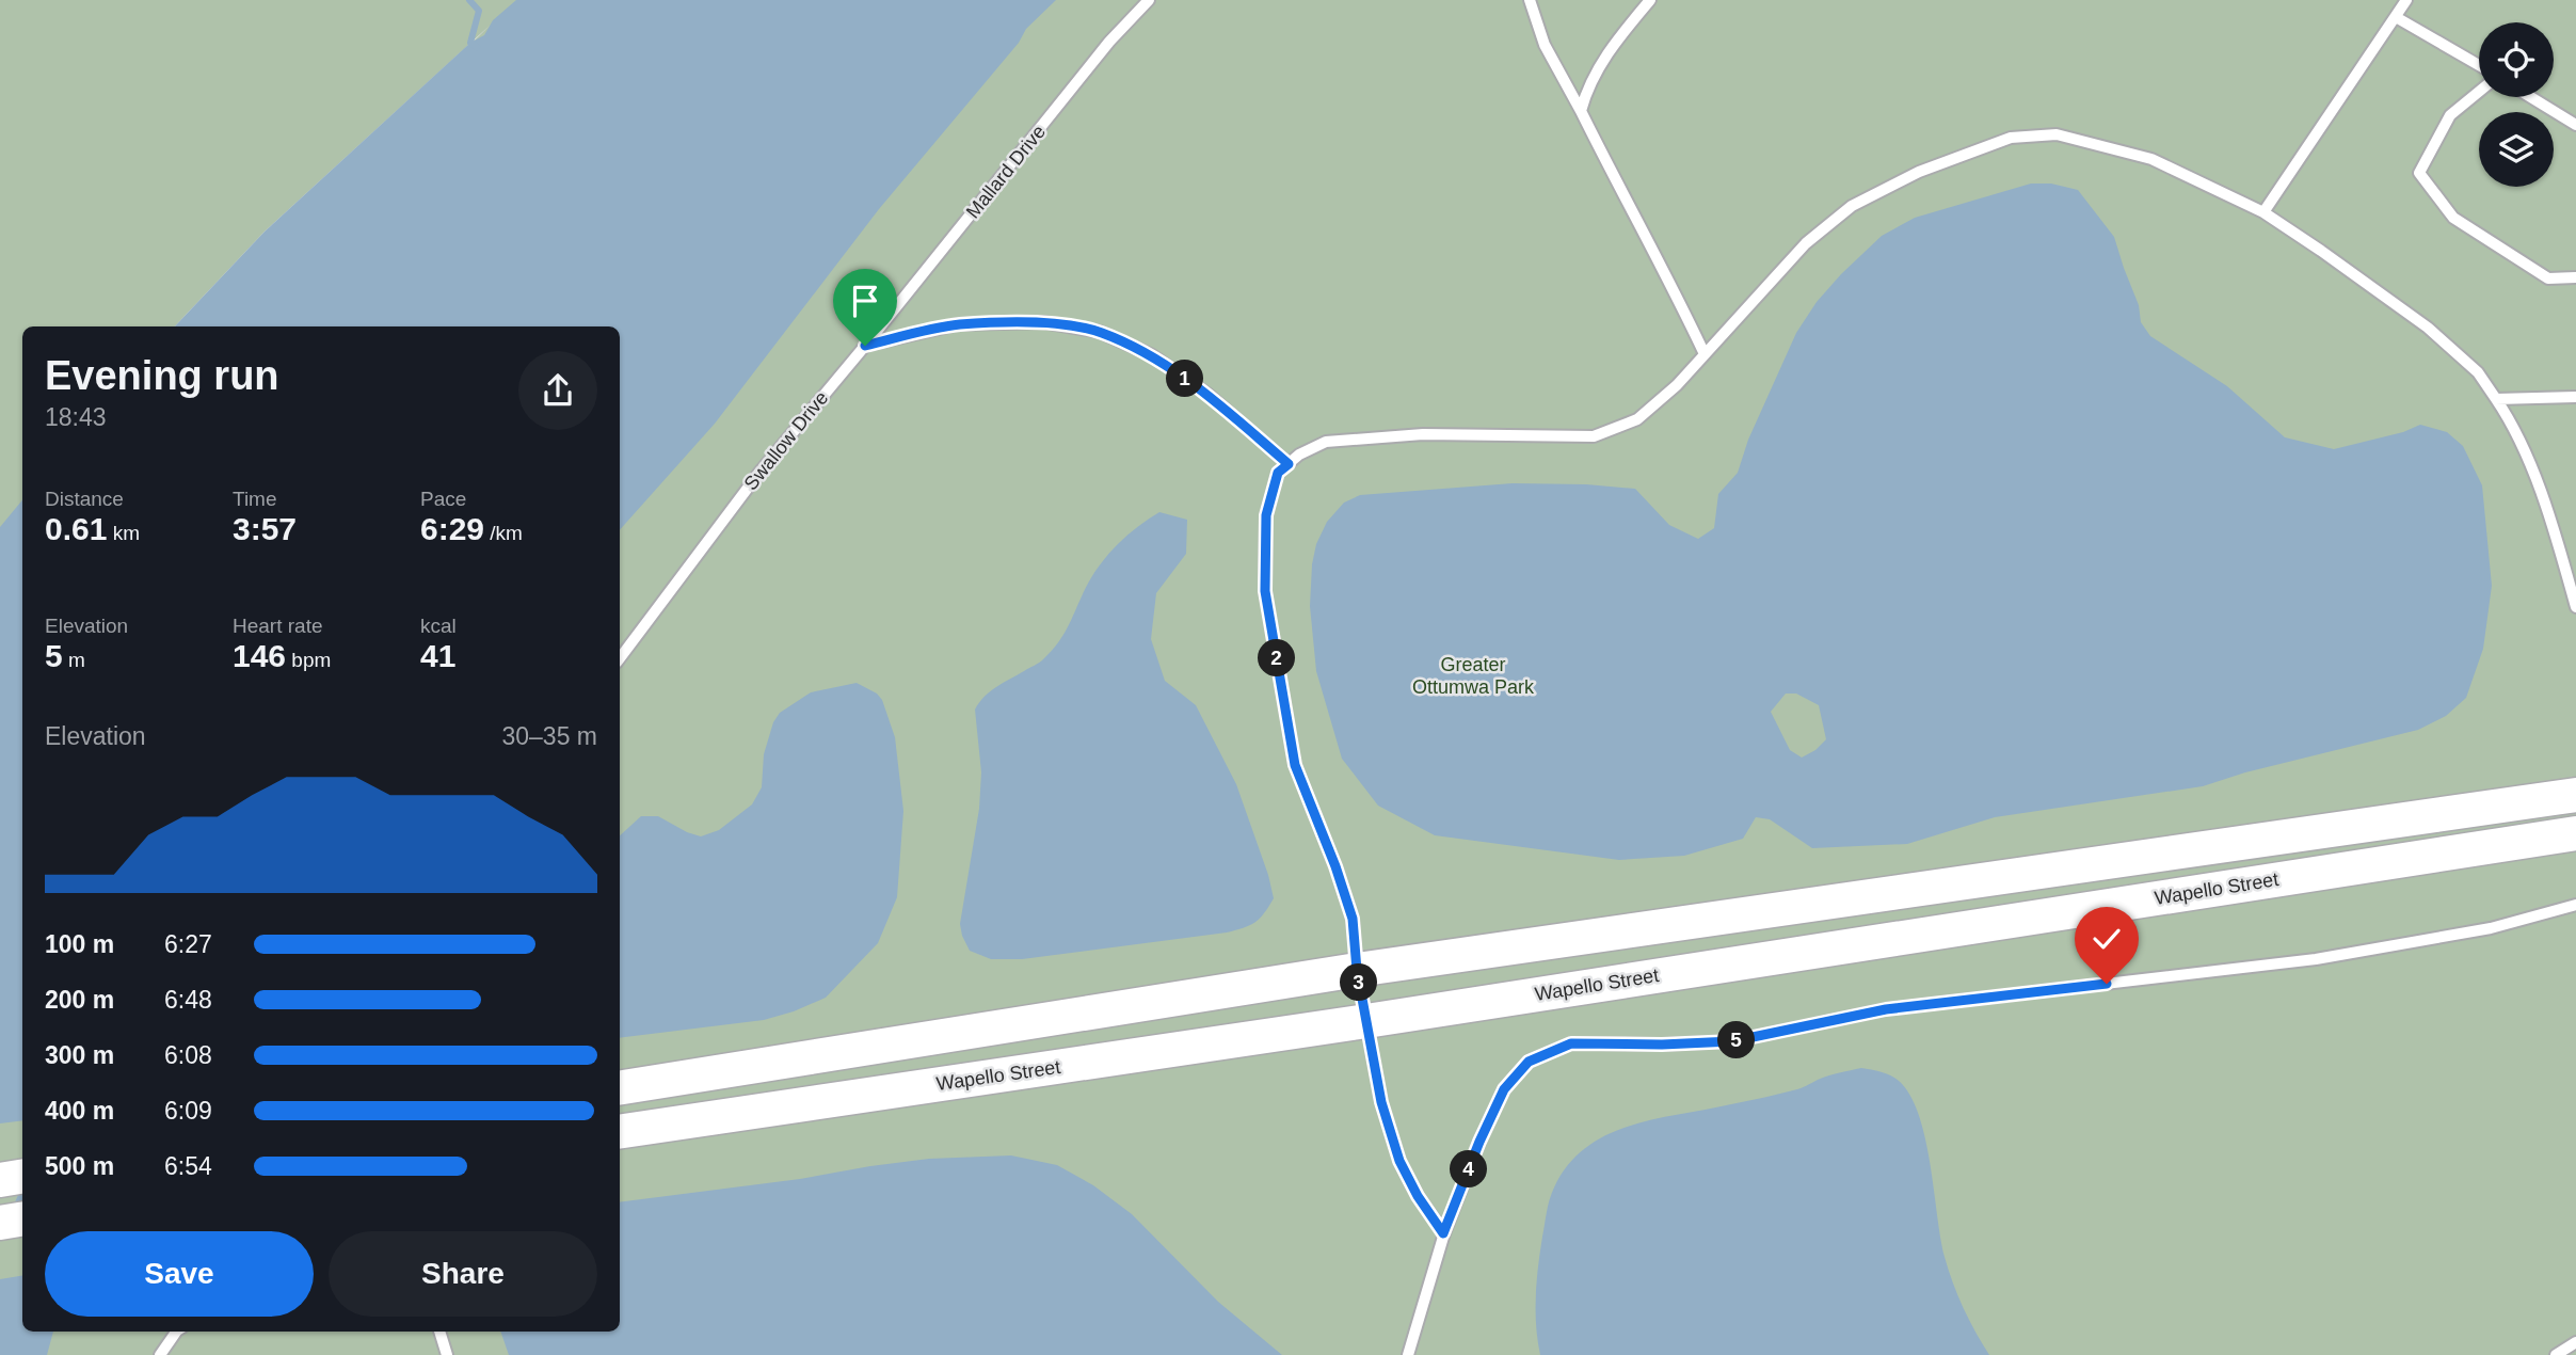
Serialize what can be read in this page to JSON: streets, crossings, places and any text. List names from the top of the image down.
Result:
{
  "streets": {
    "main road": ["Wapello Street"],
    "lane": ["Mallard Drive", "Swallow Drive"]
  },
  "crossings": [
    ["Mallard Drive", "Swallow Drive"]
  ],
  "parks": ["Greater Ottumwa Park"],
  "page": {
    "heading": ["Evening run", "18:43"],
    "pins": [
      "1",
      "2",
      "3",
      "5",
      "4"
    ],
    "stats": [
      ["Distance", "0.61 km"],
      ["Time", "3:57"],
      ["Pace", "6:29 /km"],
      ["Elevation", "5 m"],
      ["Heart rate", "146 bpm"],
      ["kcal", "41"]
    ],
    "chart": ["Elevation", "30–35 m"],
    "list": [
      {
        "name": "100 m",
        "note": "6:27"
      },
      {
        "name": "200 m",
        "note": "6:48"
      },
      {
        "name": "300 m",
        "note": "6:08"
      },
      {
        "name": "400 m",
        "note": "6:09"
      },
      {
        "name": "500 m",
        "note": "6:54"
      }
    ],
    "buttons": ["Save", "Share"]
  }
}
